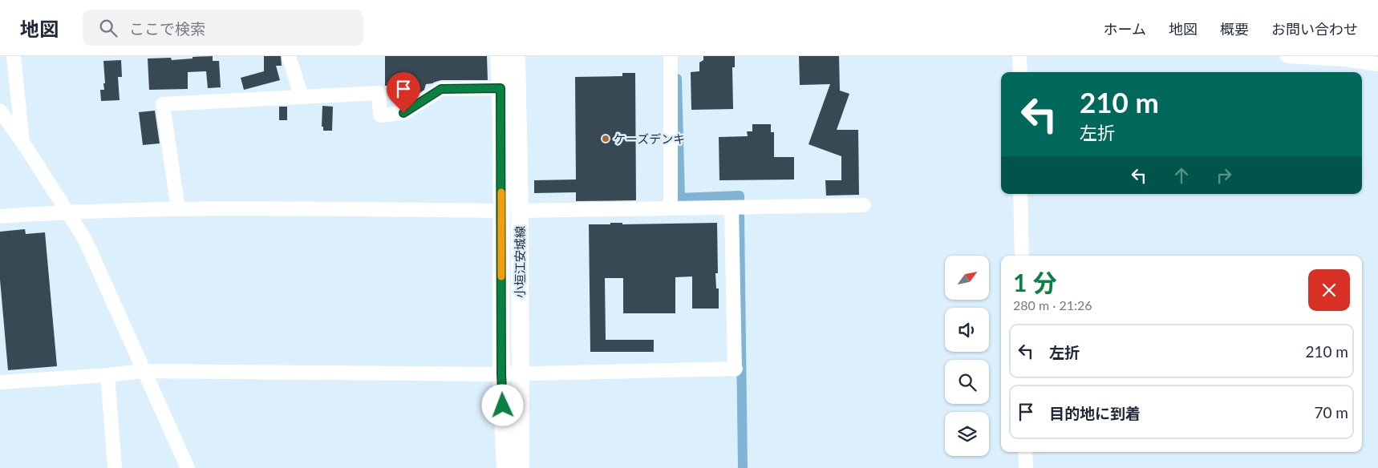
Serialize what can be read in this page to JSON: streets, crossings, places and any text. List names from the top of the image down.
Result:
{
  "streets": {
    "main road": ["小垣江安城線"]
  },
  "places": ["ケーズデンキ"],
  "north": "top right",
  "page": {
    "header": "地図",
    "search": "ここで検索",
    "nav": [
      "ホーム",
      "地図",
      "概要",
      "お問い合わせ"
    ],
    "turn": ["210 m", "左折"],
    "heading": ["1 分", "280 m · 21:26"],
    "list": [
      {
        "name": "左折",
        "value": "210 m"
      },
      {
        "name": "目的地に到着",
        "value": "70 m"
      }
    ]
  }
}
